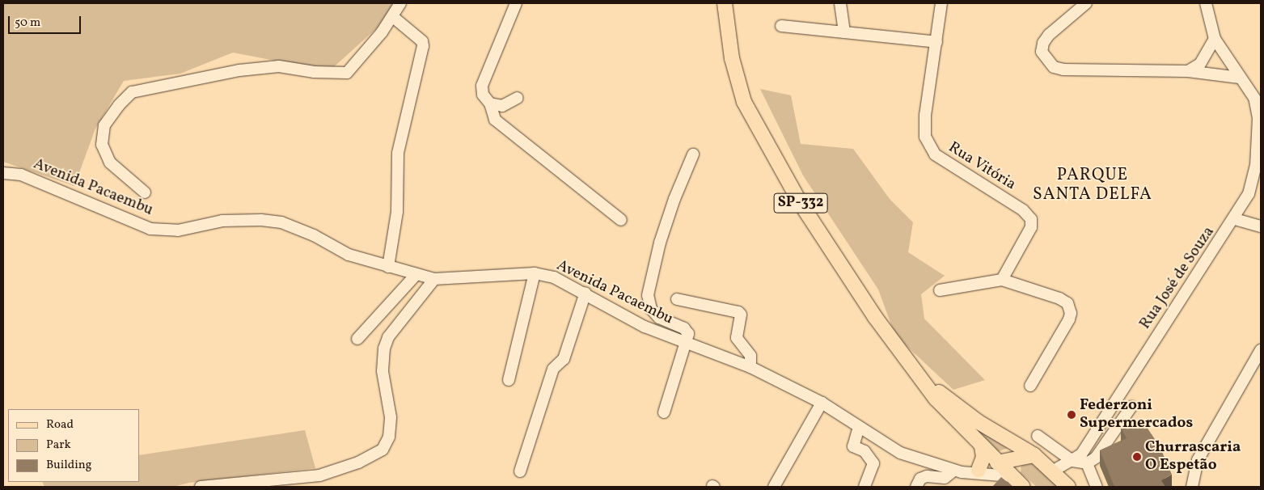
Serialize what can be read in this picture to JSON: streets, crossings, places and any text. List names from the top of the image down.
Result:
{
  "streets": {
    "main road": ["SP-332"],
    "street": ["Rua Vitória", "Avenida Pacaembu", "Rua José de Souza"]
  },
  "crossings": [
    ["SP-332", "Rua José de Souza"]
  ],
  "districts": ["PARQUE SANTA DELFA"],
  "places": ["Federzoni Supermercados", "Churrascaria O Espetão"],
  "legend": ["Road", "Park", "Building"],
  "scale_bar": "50 m"
}
